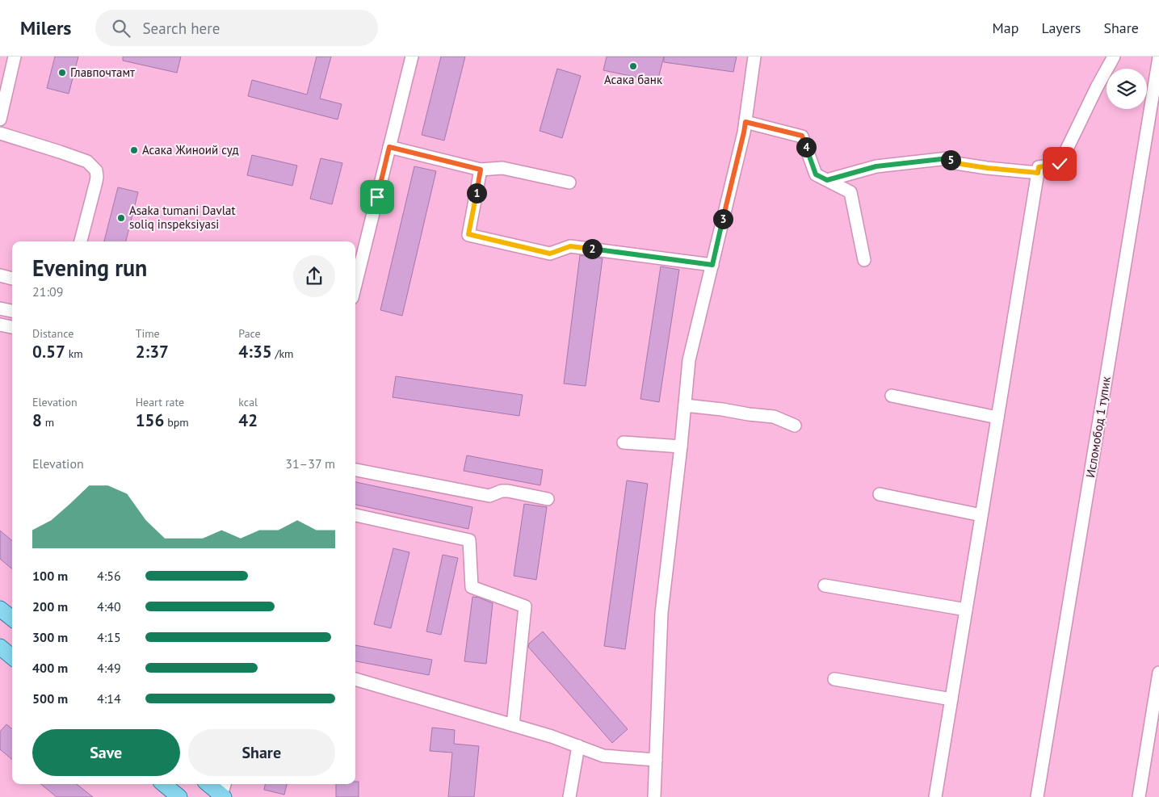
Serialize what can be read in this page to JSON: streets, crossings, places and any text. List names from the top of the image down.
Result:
{
  "streets": {
    "street": ["Исломобод 1 тупик"]
  },
  "places": [
    "Асака банк",
    "Главпочтамт",
    "Асака Жиноий суд",
    "Asaka tumani Davlat soliq inspeksiyasi"
  ],
  "page": {
    "header": "Milers",
    "search": "Search here",
    "nav": ["Map", "Layers", "Share"],
    "pins": [
      "4",
      "5",
      "1",
      "3",
      "2"
    ],
    "heading": ["Evening run", "21:09"],
    "stats": [
      ["Distance", "0.57 km"],
      ["Time", "2:37"],
      ["Pace", "4:35 /km"],
      ["Elevation", "8 m"],
      ["Heart rate", "156 bpm"],
      ["kcal", "42"]
    ],
    "chart": ["Elevation", "31–37 m"],
    "list": [
      {
        "name": "100 m",
        "note": "4:56"
      },
      {
        "name": "200 m",
        "note": "4:40"
      },
      {
        "name": "300 m",
        "note": "4:15"
      },
      {
        "name": "400 m",
        "note": "4:49"
      },
      {
        "name": "500 m",
        "note": "4:14"
      }
    ],
    "buttons": ["Save", "Share"]
  }
}
